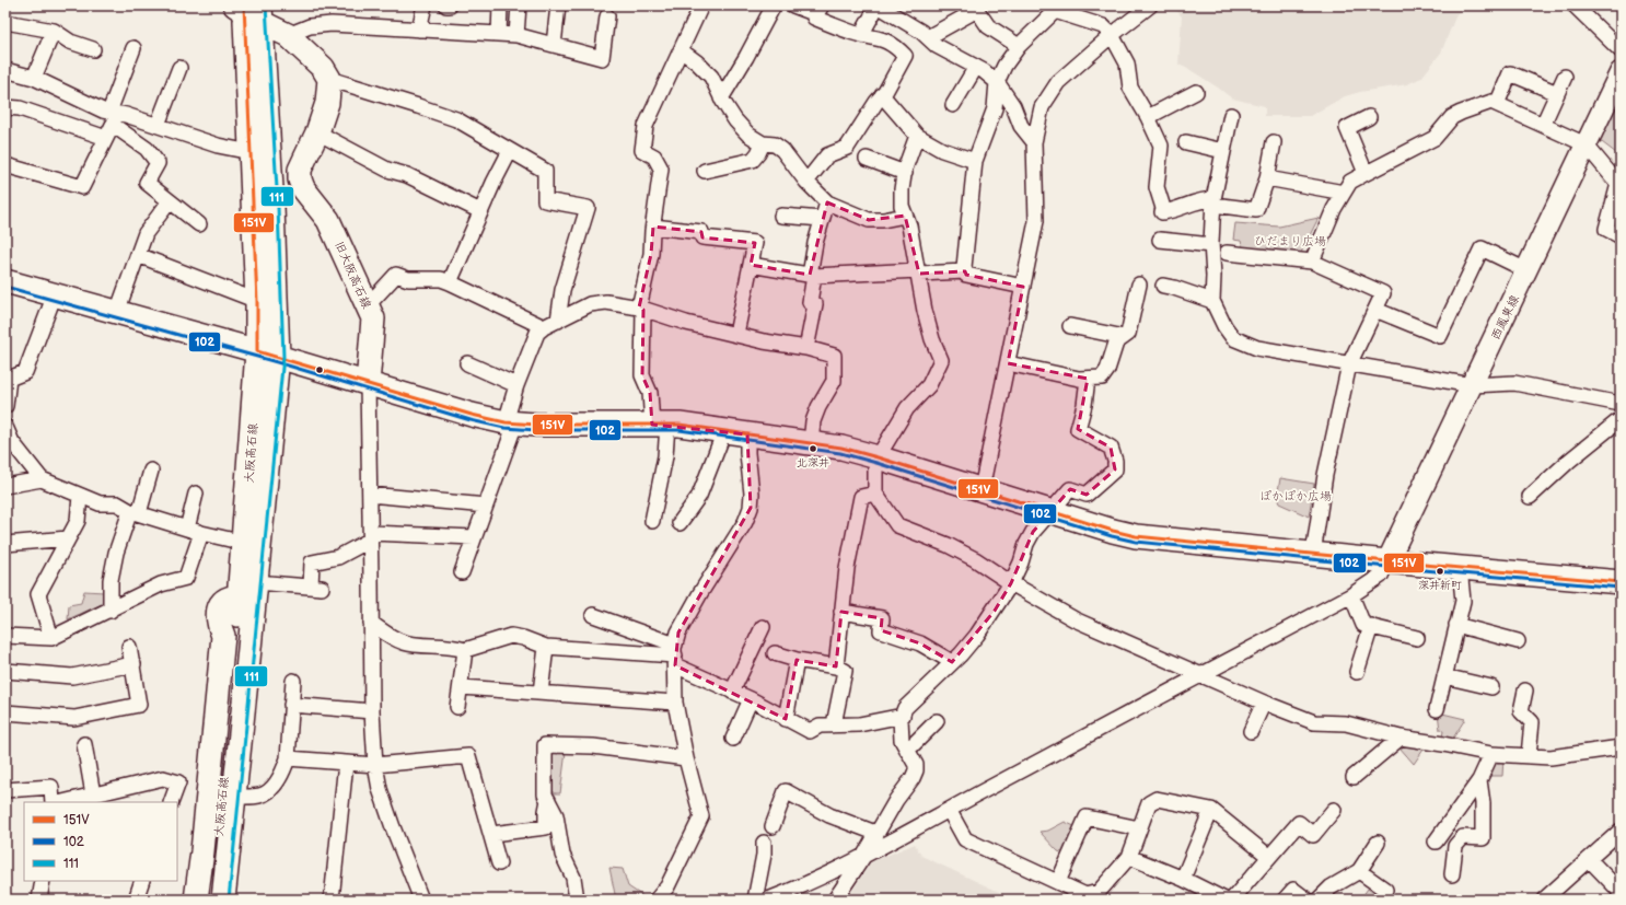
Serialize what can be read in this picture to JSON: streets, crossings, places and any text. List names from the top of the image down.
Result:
{
  "streets": {
    "main road": ["旧大阪高石線", "西鳳東線", "大阪高石線"]
  },
  "parks": ["ひだまり広場", "ぽかぽか広場"],
  "places": ["北深井", "深井新町"],
  "lines": ["transit line 151V", "transit line 111", "transit line 102"],
  "legend": ["151V", "102", "111"]
}
